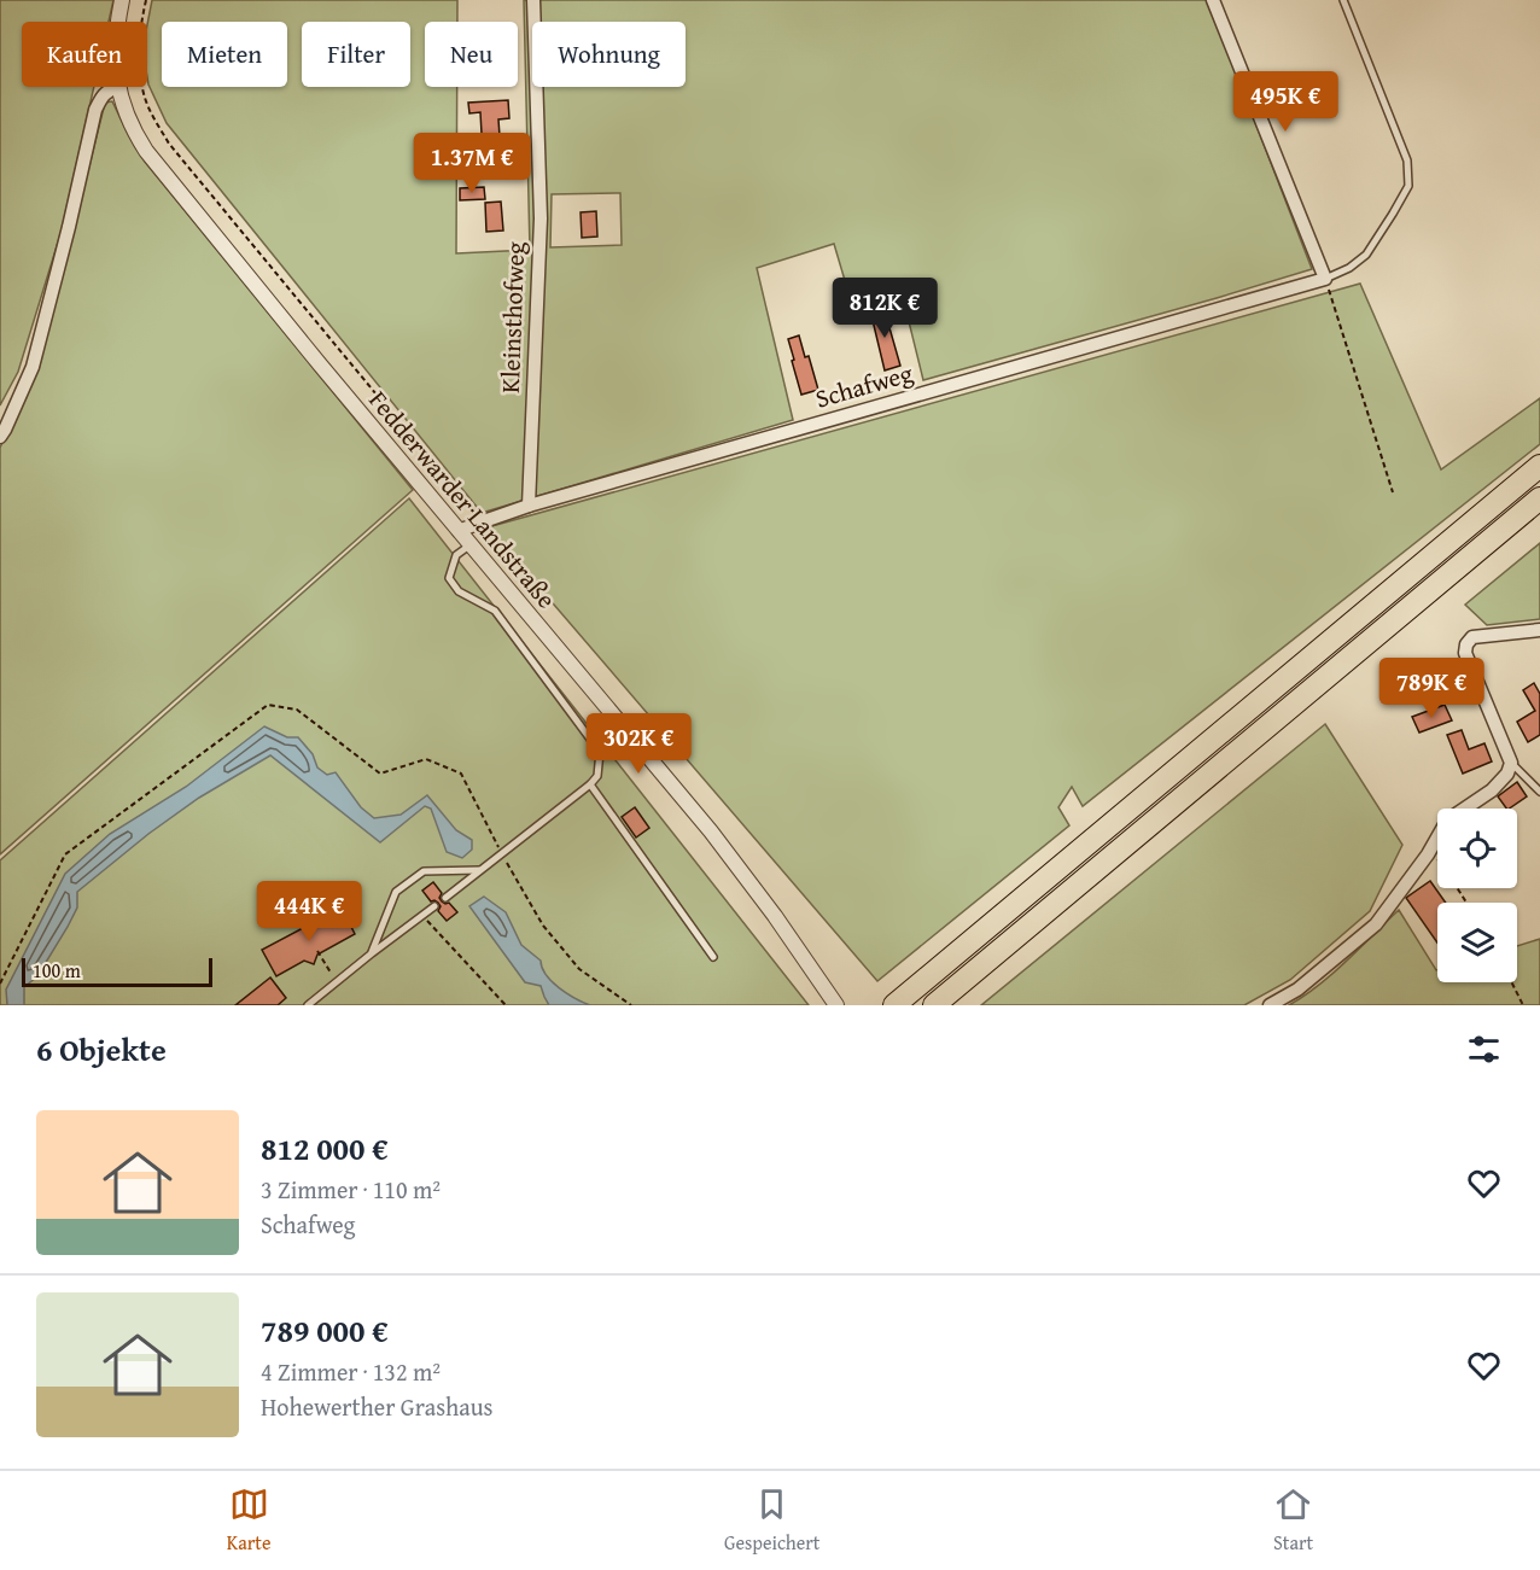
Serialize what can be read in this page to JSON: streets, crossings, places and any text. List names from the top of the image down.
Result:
{
  "streets": {
    "street": ["Kleinsthofweg", "Schafweg", "Fedderwarder Landstraße"]
  },
  "crossings": [
    ["Kleinsthofweg", "Schafweg"],
    ["Schafweg", "Fedderwarder Landstraße"]
  ],
  "scale_bar": "100 m",
  "page": {
    "chip": [
      "Kaufen",
      "Mieten",
      "Filter",
      "Neu",
      "Wohnung"
    ],
    "price": [
      "495K €",
      "1.37M €",
      "812K €",
      "789K €",
      "302K €",
      "444K €"
    ],
    "scale": "100 m",
    "heading": "6 Objekte",
    "list": [
      {
        "name": "812 000 €",
        "note": "3 Zimmer · 110 m² · Schafweg"
      },
      {
        "name": "789 000 €",
        "note": "4 Zimmer · 132 m² · Hohewerther Grashaus"
      }
    ],
    "tabs": ["Karte", "Gespeichert", "Start"]
  }
}
